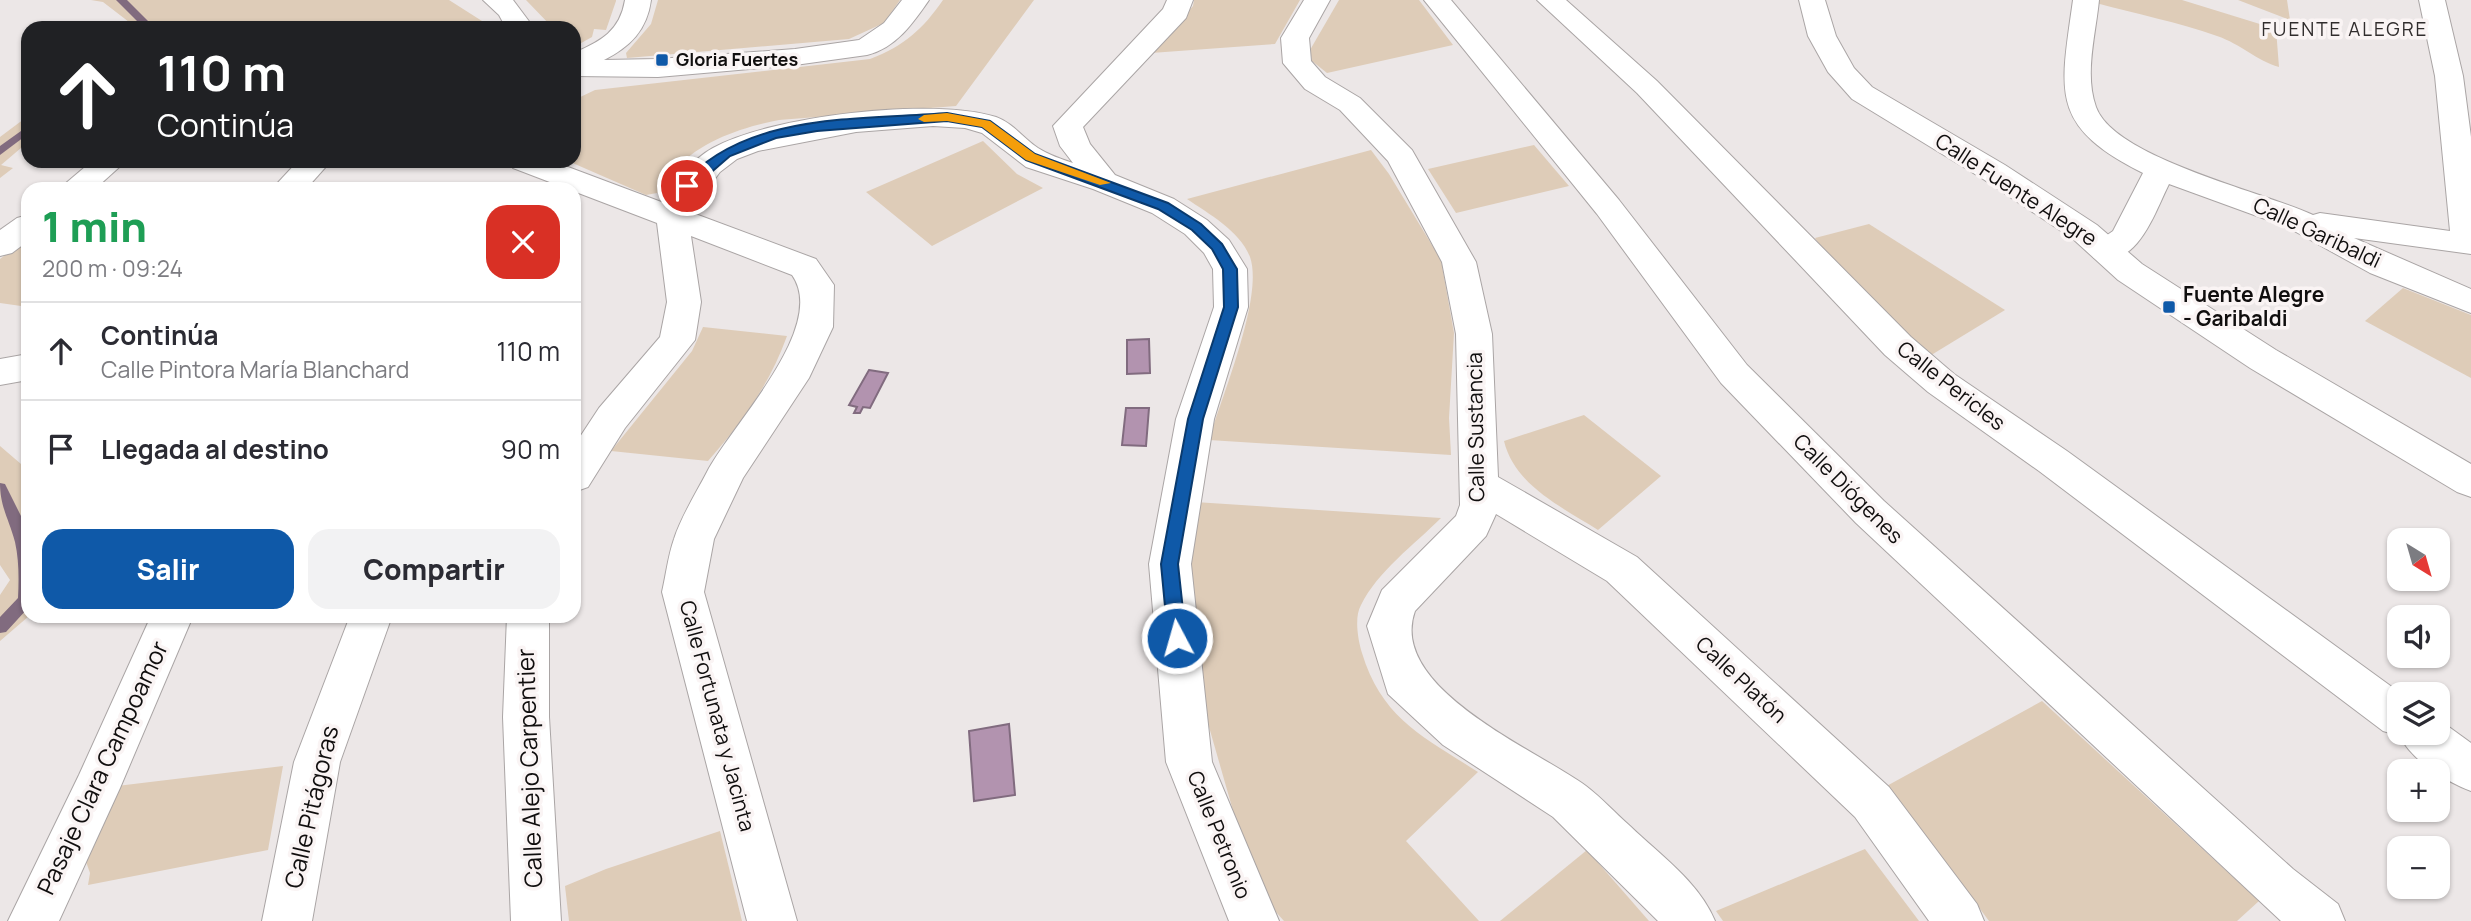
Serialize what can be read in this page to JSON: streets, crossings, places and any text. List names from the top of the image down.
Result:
{
  "streets": {
    "street": [
      "Calle Fuente Alegre",
      "Calle Garibaldi",
      "Calle Pericles",
      "Calle Sustancia",
      "Calle Diógenes",
      "Calle Platón",
      "Calle Fortunata y Jacinta",
      "Pasaje Clara Campoamor",
      "Calle Alejo Carpentier",
      "Calle Pitágoras",
      "Calle Petronio"
    ]
  },
  "crossings": [
    ["Calle Sustancia", "Calle Platón"]
  ],
  "districts": ["FUENTE ALEGRE"],
  "places": {
    "transit": ["Gloria Fuertes", "Fuente Alegre - Garibaldi"]
  },
  "north": "bottom right",
  "page": {
    "turn": ["110 m", "Continúa"],
    "heading": ["1 min", "200 m · 09:24"],
    "list": [
      {
        "name": "Continúa",
        "note": "Calle Pintora María Blanchard",
        "value": "110 m"
      },
      {
        "name": "Llegada al destino",
        "value": "90 m"
      }
    ],
    "buttons": ["Salir", "Compartir"],
    "map_buttons": ["+", "−"]
  }
}
